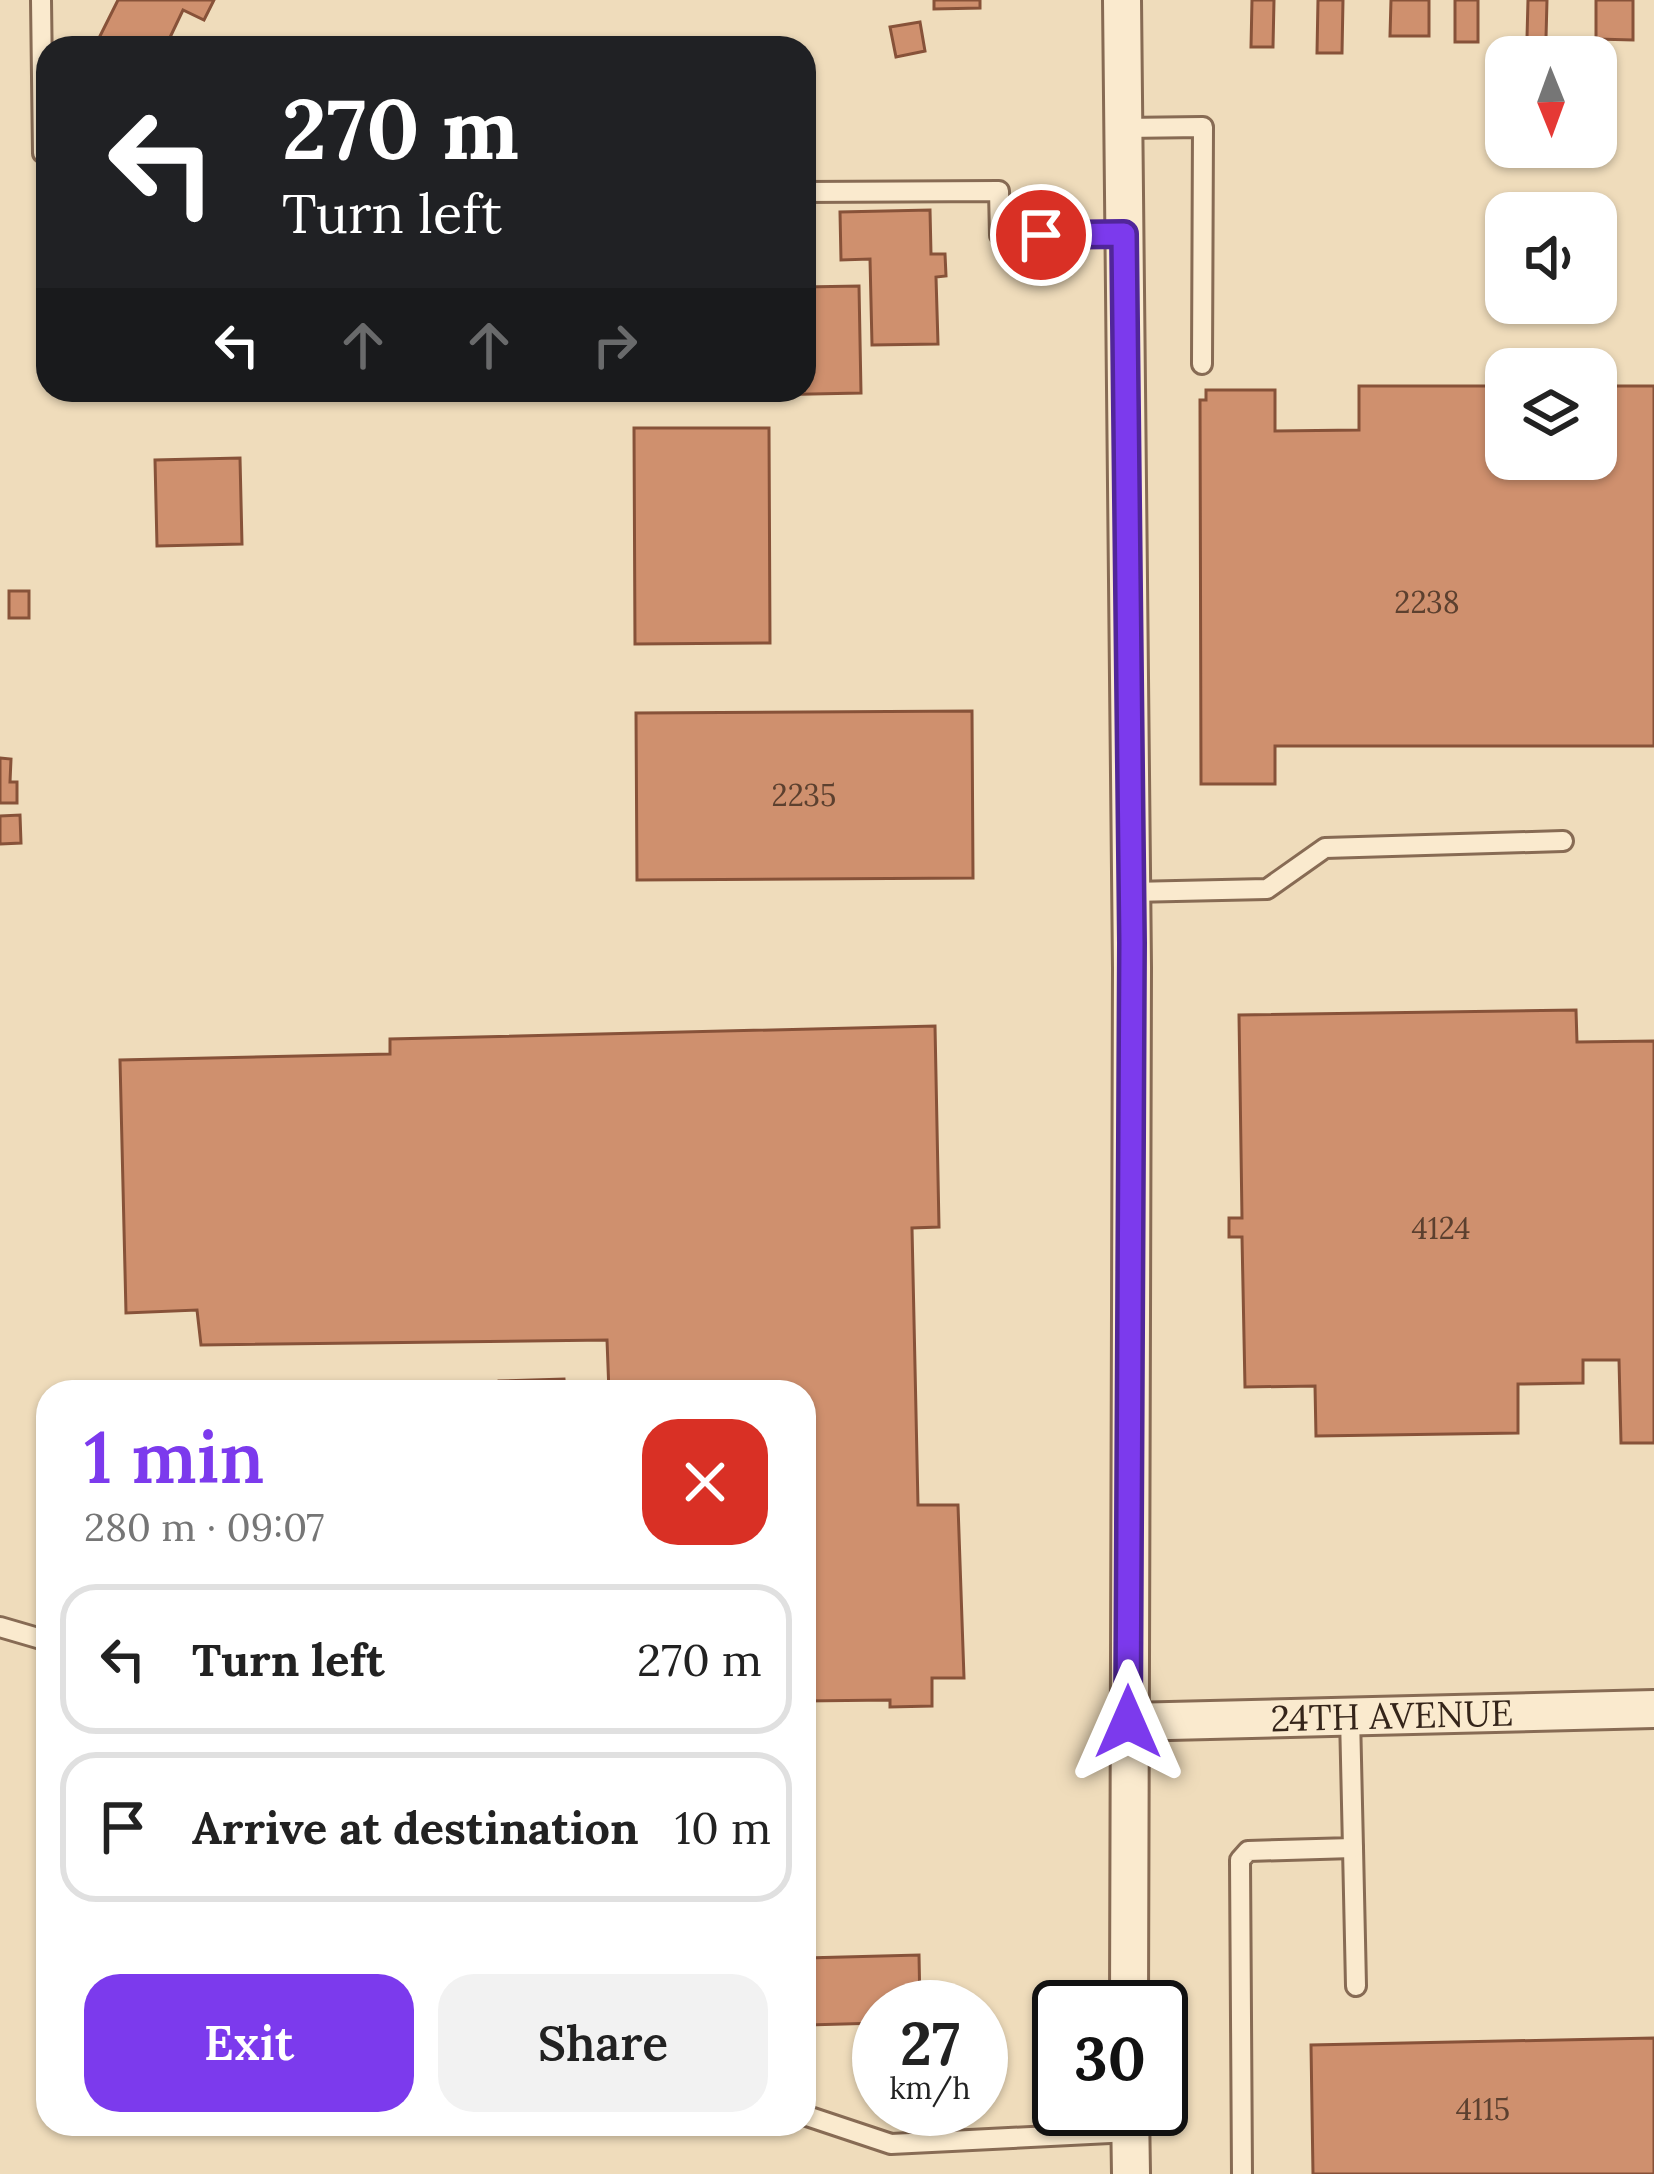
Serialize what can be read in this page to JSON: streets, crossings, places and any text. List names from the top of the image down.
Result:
{
  "streets": {
    "street": ["24TH AVENUE"]
  },
  "house_numbers": [
    "2238",
    "2235",
    "4124",
    "4115"
  ],
  "north": "bottom",
  "page": {
    "turn": ["270 m", "Turn left"],
    "heading": ["1 min", "280 m · 09:07"],
    "list": [
      {
        "name": "Turn left",
        "value": "270 m"
      },
      {
        "name": "Arrive at destination",
        "value": "10 m"
      }
    ],
    "buttons": ["Exit", "Share"],
    "speed": "27 km/h",
    "limit": "30"
  }
}
